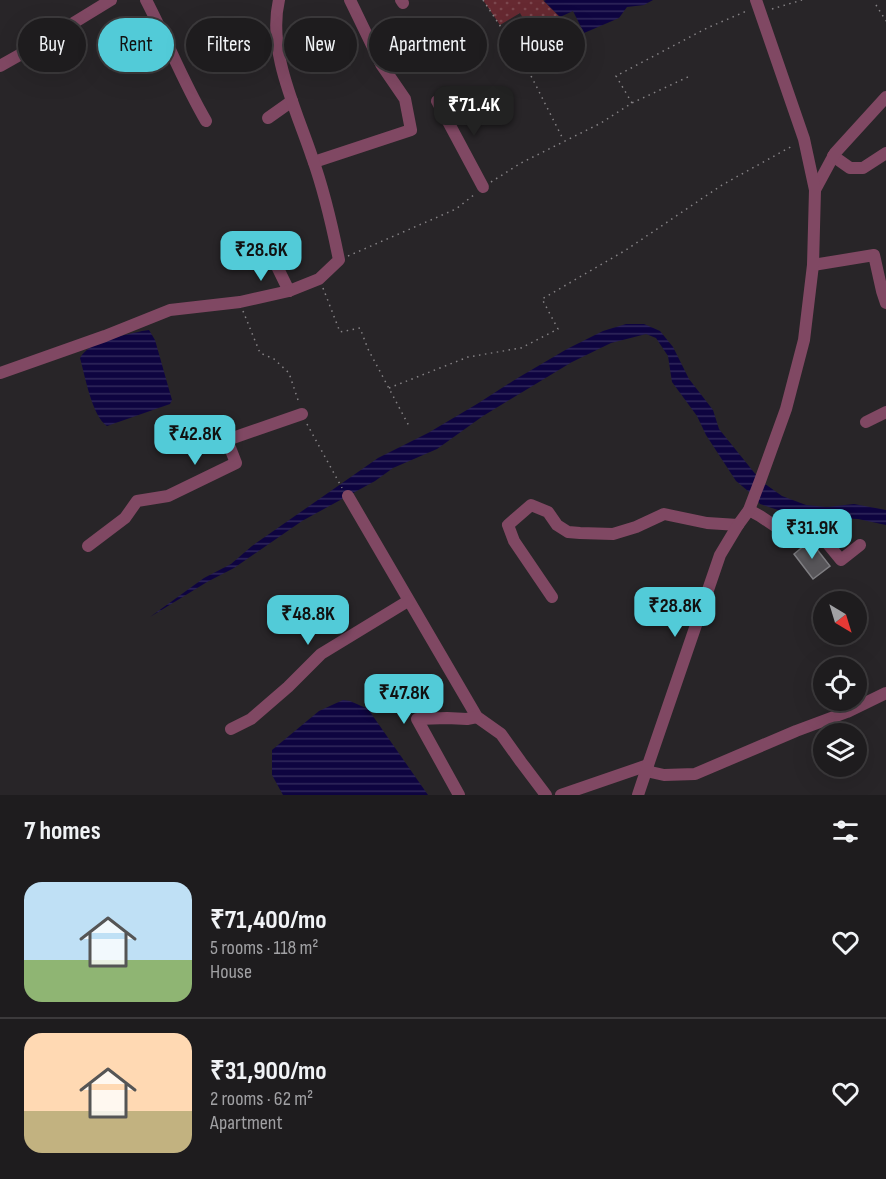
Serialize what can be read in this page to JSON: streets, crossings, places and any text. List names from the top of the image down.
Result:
{
  "north": "bottom right",
  "page": {
    "chip": [
      "Buy",
      "Rent",
      "Filters",
      "New",
      "Apartment",
      "House"
    ],
    "price": [
      "₹71.4K",
      "₹28.6K",
      "₹42.8K",
      "₹31.9K",
      "₹28.8K",
      "₹48.8K",
      "₹47.8K"
    ],
    "heading": "7 homes",
    "list": [
      {
        "name": "₹71,400/mo",
        "note": "5 rooms · 118 m² · House"
      },
      {
        "name": "₹31,900/mo",
        "note": "2 rooms · 62 m² · Apartment"
      }
    ]
  }
}
